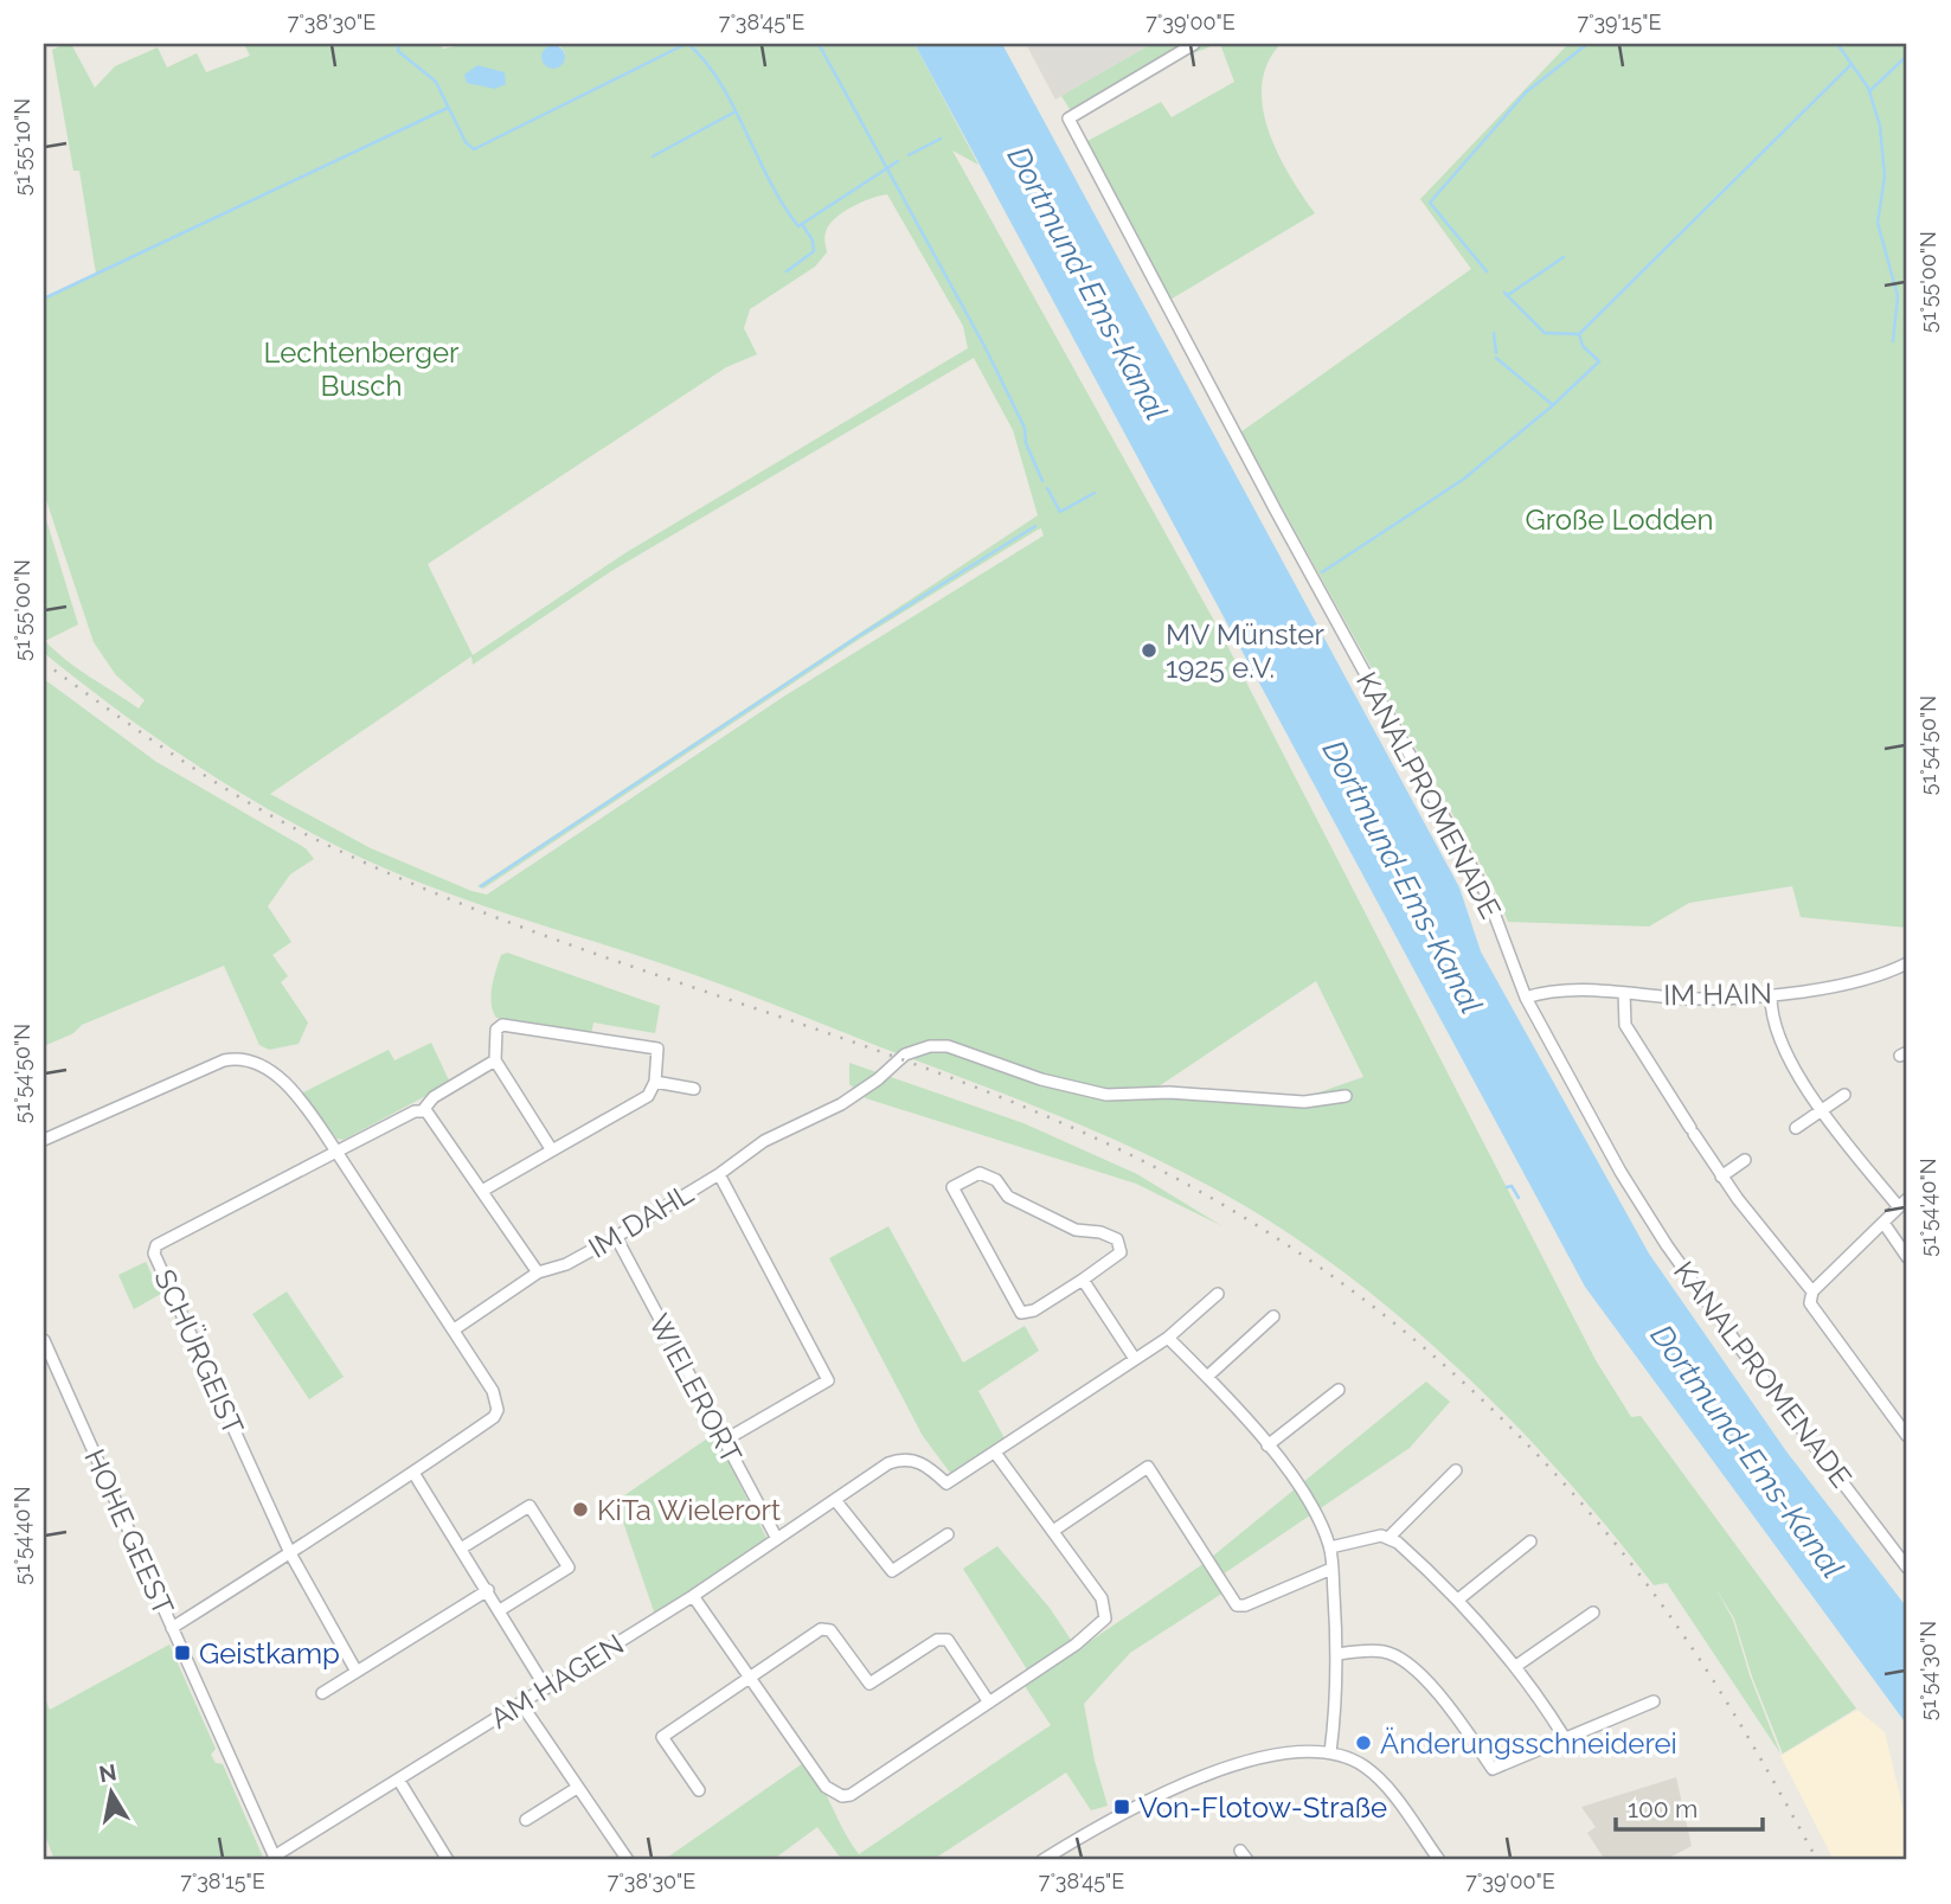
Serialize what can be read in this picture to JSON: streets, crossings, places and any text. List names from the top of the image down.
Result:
{
  "streets": {
    "street": [
      "KANALPROMENADE",
      "IM HAIN",
      "IM DAHL",
      "SCHÜRGEIST",
      "WIELERORT",
      "HOHE GEEST",
      "AM HAGEN"
    ]
  },
  "crossings": [
    ["KANALPROMENADE", "IM HAIN"],
    ["IM DAHL", "WIELERORT"],
    ["WIELERORT", "AM HAGEN"],
    ["HOHE GEEST", "AM HAGEN"]
  ],
  "water": ["Dortmund-Ems-Kanal"],
  "parks": ["Lechtenberger Busch", "Große Lodden"],
  "places": {
    "other": ["MV Münster 1925 e.V.", "KiTa Wielerort", "Änderungsschneiderei"],
    "transit": ["Geistkamp", "Von-Flotow-Straße"]
  },
  "scale_bar": "100 m",
  "north": "top",
  "coordinates": [
    "7°38'30\"E",
    "7°38'45\"E",
    "7°39'00\"E",
    "7°39'15\"E",
    "51°55'10\"N",
    "51°55'00\"N",
    "51°54'50\"N",
    "51°54'40\"N",
    "51°54'30\"N",
    "7°38'15\"E"
  ]
}
